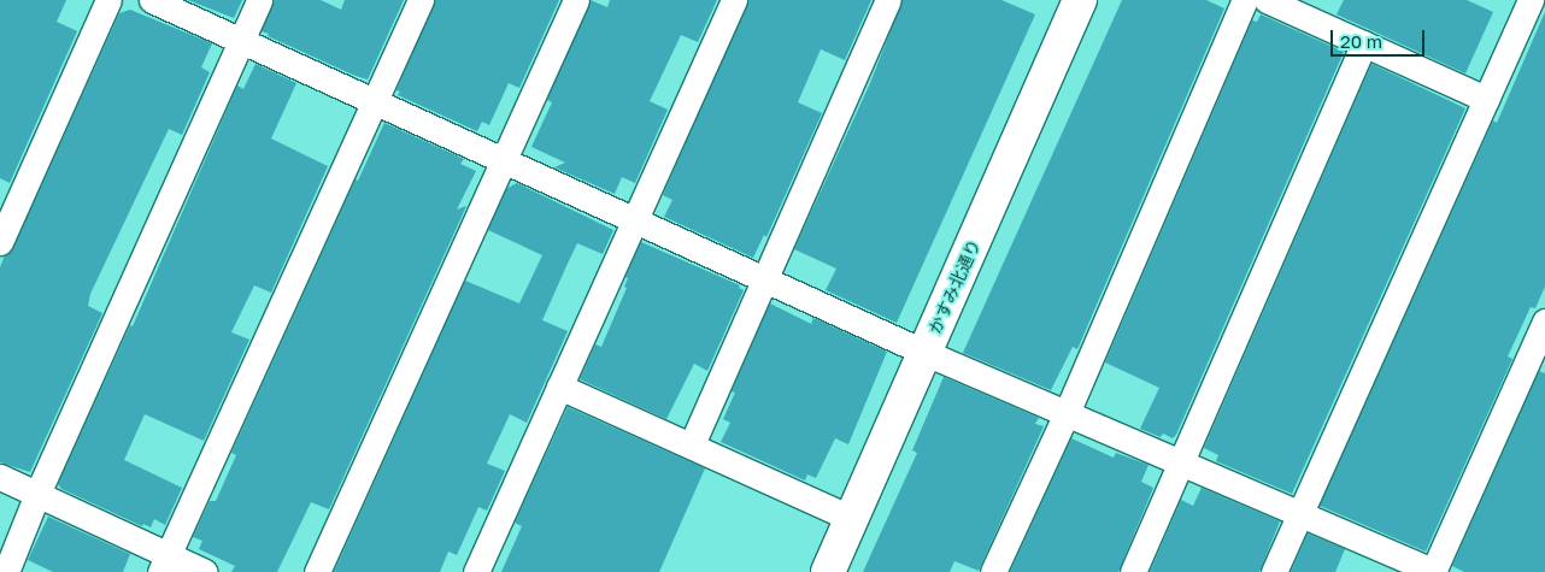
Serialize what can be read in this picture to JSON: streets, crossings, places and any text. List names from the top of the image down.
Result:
{
  "streets": {
    "street": ["かすみ北通り"]
  },
  "scale_bar": "20 m"
}
